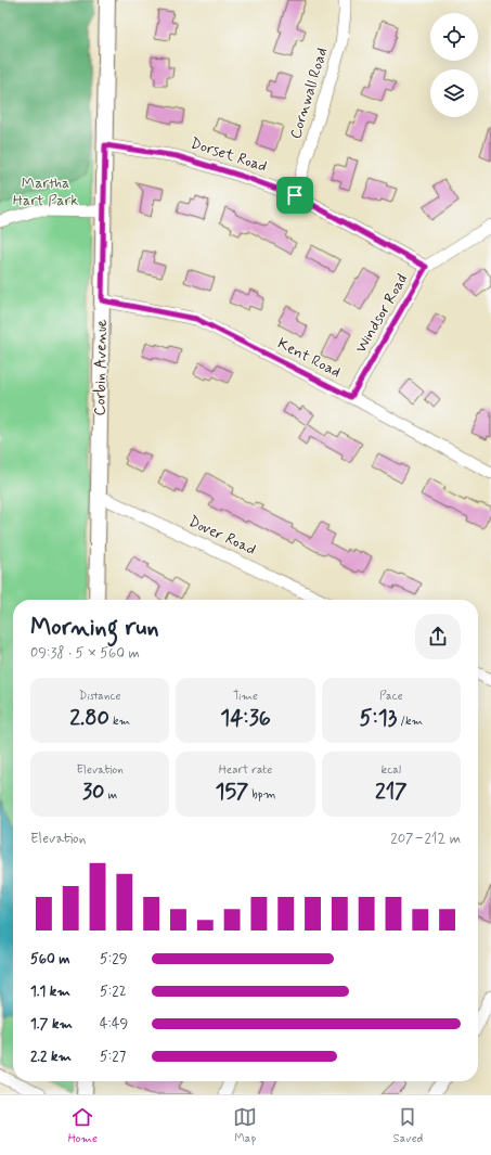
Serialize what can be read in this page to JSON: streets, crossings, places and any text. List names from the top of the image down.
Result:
{
  "streets": {
    "main road": ["Corbin Avenue"],
    "street": [
      "Cornwall Road",
      "Dorset Road",
      "Windsor Road",
      "Kent Road",
      "Dover Road"
    ]
  },
  "crossings": [
    ["Cornwall Road", "Dorset Road"],
    ["Dorset Road", "Windsor Road"],
    ["Dorset Road", "Corbin Avenue"],
    ["Windsor Road", "Kent Road"],
    ["Kent Road", "Corbin Avenue"],
    ["Corbin Avenue", "Dover Road"]
  ],
  "parks": ["Martha Hart Park"],
  "page": {
    "heading": ["Morning run", "09:38 · 5 × 560 m"],
    "stats": [
      ["Distance", "2.80 km"],
      ["Time", "14:36"],
      ["Pace", "5:13 /km"],
      ["Elevation", "30 m"],
      ["Heart rate", "157 bpm"],
      ["kcal", "217"]
    ],
    "chart": ["Elevation", "207–212 m"],
    "list": [
      {
        "name": "560 m",
        "note": "5:29"
      },
      {
        "name": "1.1 km",
        "note": "5:22"
      },
      {
        "name": "1.7 km",
        "note": "4:49"
      },
      {
        "name": "2.2 km",
        "note": "5:27"
      }
    ],
    "tabs": ["Home", "Map", "Saved"]
  }
}
